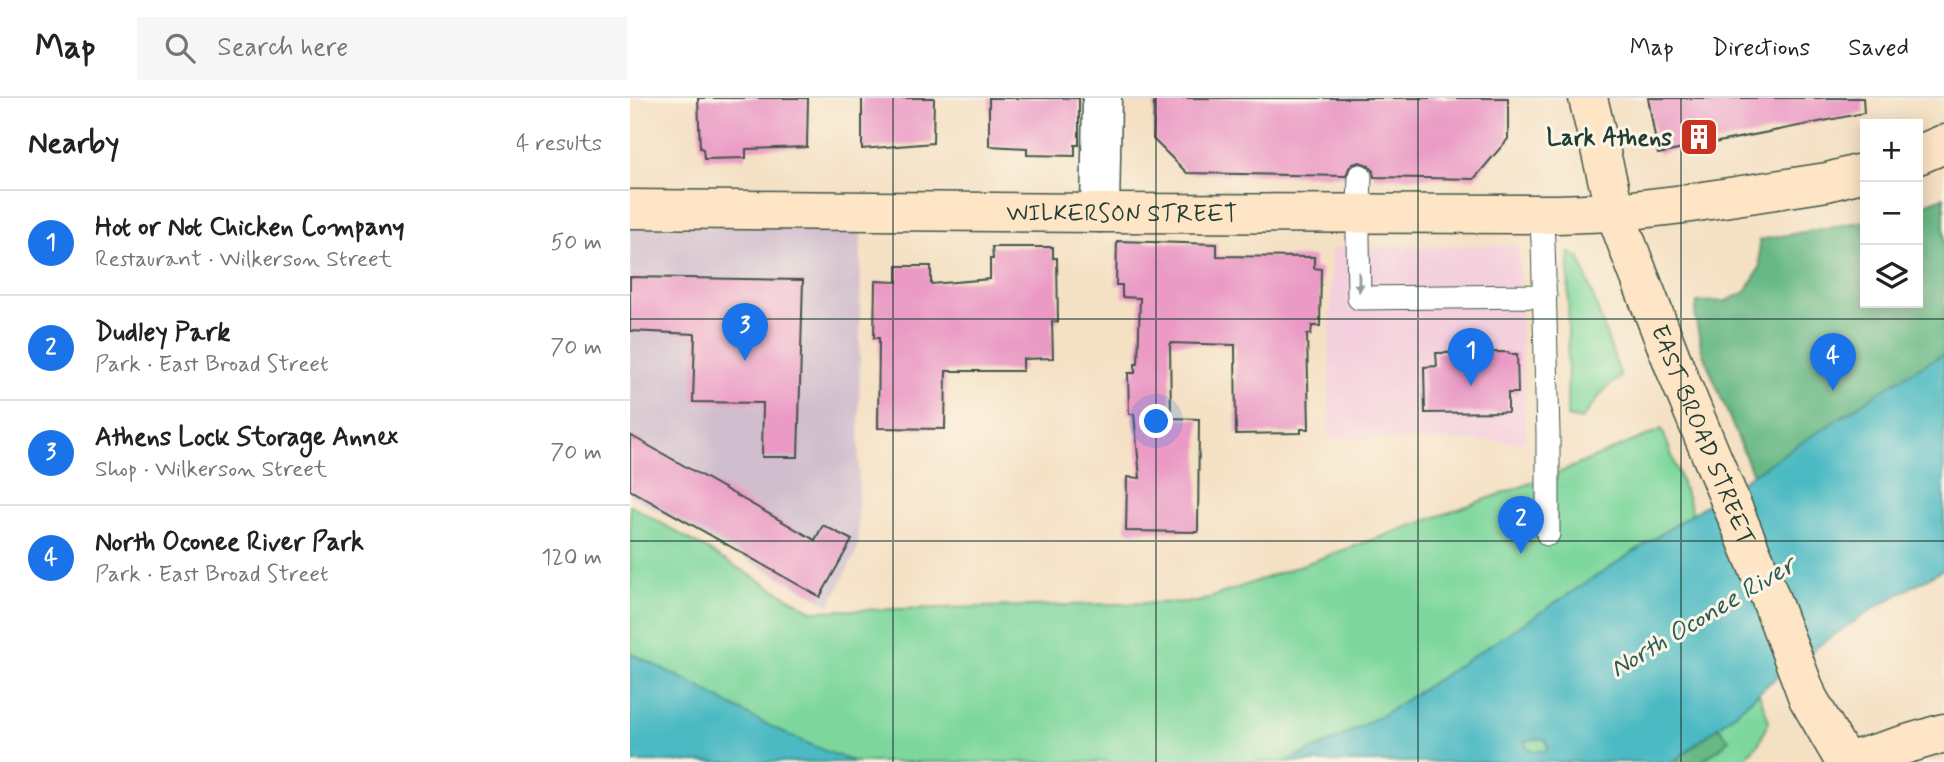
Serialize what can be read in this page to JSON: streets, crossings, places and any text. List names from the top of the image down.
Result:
{
  "streets": {
    "street": ["WILKERSON STREET", "EAST BROAD STREET"]
  },
  "crossings": [
    ["WILKERSON STREET", "EAST BROAD STREET"]
  ],
  "water": ["North Oconee River"],
  "places": {
    "building": ["Lark Athens"]
  },
  "page": {
    "header": "Map",
    "search": "Search here",
    "nav": ["Map", "Directions", "Saved"],
    "heading": ["Nearby", "4 results"],
    "map_buttons": ["+", "−"],
    "list": [
      {
        "mark": "1",
        "name": "Hot or Not Chicken Company",
        "note": "Restaurant · Wilkerson Street",
        "value": "50 m"
      },
      {
        "mark": "2",
        "name": "Dudley Park",
        "note": "Park · East Broad Street",
        "value": "70 m"
      },
      {
        "mark": "3",
        "name": "Athens Lock Storage Annex",
        "note": "Shop · Wilkerson Street",
        "value": "70 m"
      },
      {
        "mark": "4",
        "name": "North Oconee River Park",
        "note": "Park · East Broad Street",
        "value": "120 m"
      }
    ],
    "pins": [
      "3",
      "1",
      "4",
      "2"
    ]
  }
}
